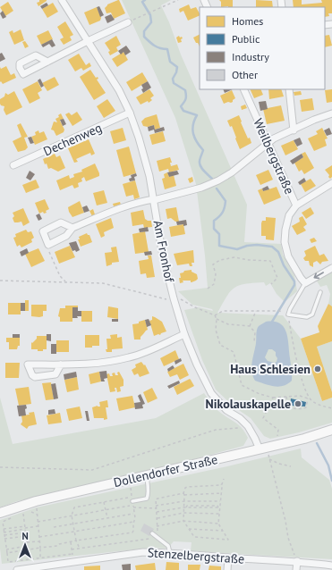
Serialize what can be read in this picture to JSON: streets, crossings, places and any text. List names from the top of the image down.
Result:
{
  "streets": {
    "main road": ["Dollendorfer Straße"],
    "street": [
      "Dechenweg",
      "Weilbergstraße",
      "Am Fronhof",
      "Stenzelbergstraße"
    ]
  },
  "crossings": [
    ["Dechenweg", "Am Fronhof"],
    ["Am Fronhof", "Dollendorfer Straße"]
  ],
  "places": ["Haus Schlesien", "Nikolauskapelle"],
  "legend": [
    "Homes",
    "Public",
    "Industry",
    "Other"
  ],
  "north": "top"
}
